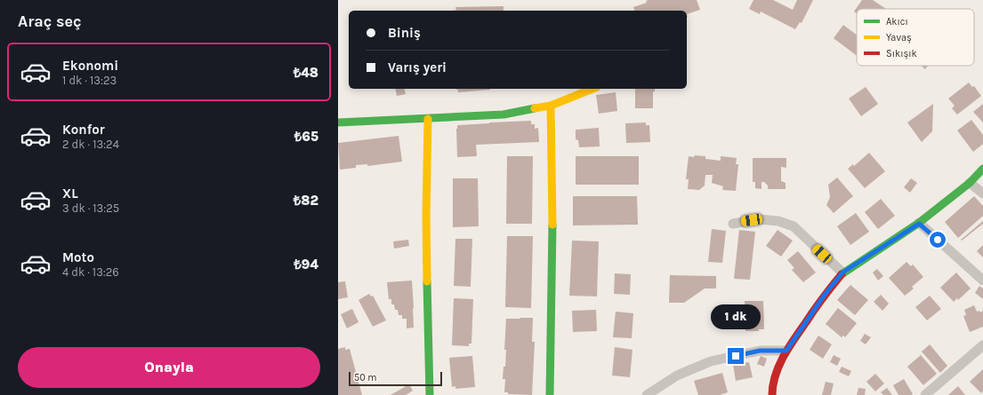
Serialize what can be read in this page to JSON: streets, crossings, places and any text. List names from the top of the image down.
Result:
{
  "legend": ["Akıcı", "Yavaş", "Sıkışık"],
  "scale_bar": "50 m",
  "page": {
    "heading": "Araç seç",
    "banner": ["Biniş", "Varış yeri"],
    "list": [
      {
        "name": "Ekonomi",
        "note": "1 dk · 13:23",
        "value": "₺48"
      },
      {
        "name": "Konfor",
        "note": "2 dk · 13:24",
        "value": "₺65"
      },
      {
        "name": "XL",
        "note": "3 dk · 13:25",
        "value": "₺82"
      },
      {
        "name": "Moto",
        "note": "4 dk · 13:26",
        "value": "₺94"
      }
    ],
    "bubble": "1 dk",
    "buttons": "Onayla",
    "scale": "50 m"
  }
}
